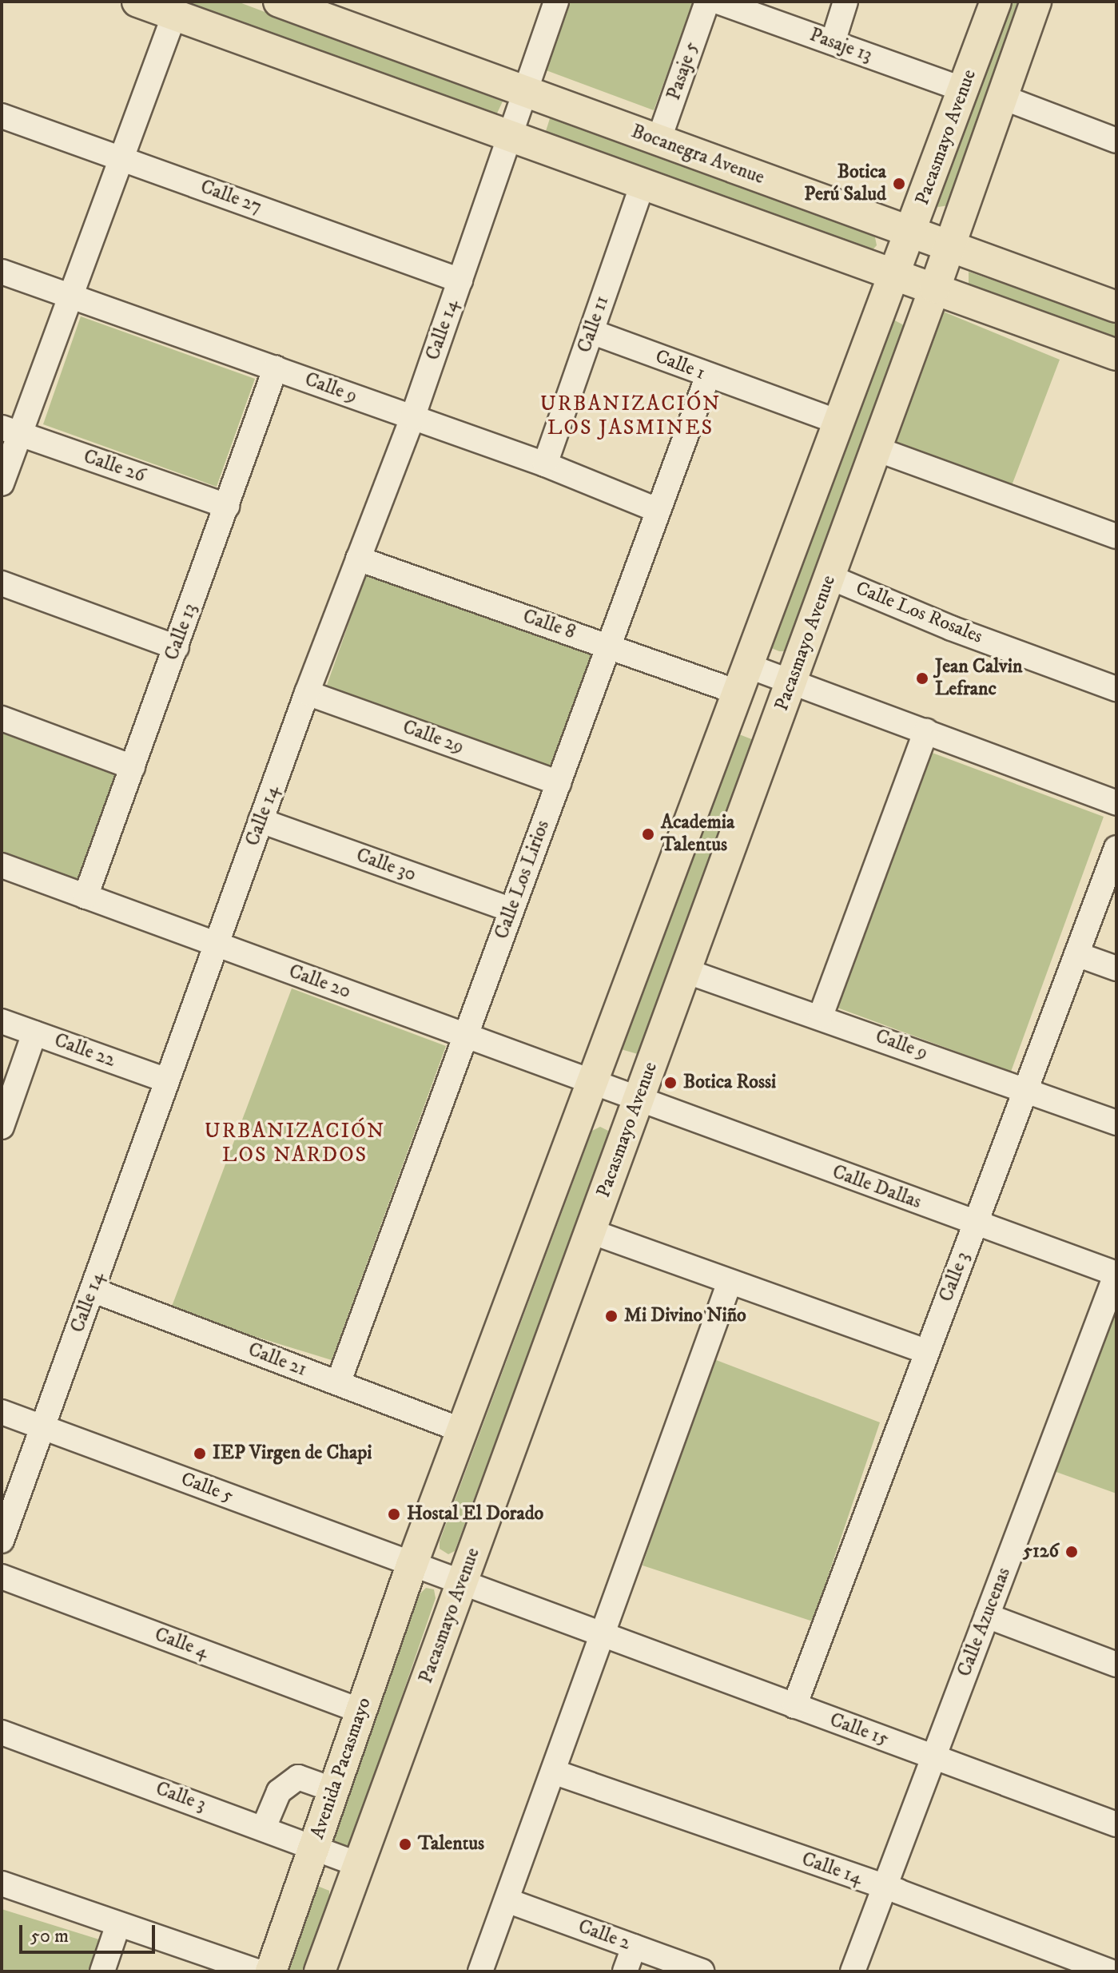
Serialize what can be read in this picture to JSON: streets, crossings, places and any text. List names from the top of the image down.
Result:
{
  "streets": {
    "main road": ["Pacasmayo Avenue", "Bocanegra Avenue", "Avenida Pacasmayo"],
    "street": [
      "Pasaje 13",
      "Pasaje 5",
      "Calle 27",
      "Calle 11",
      "Calle 14",
      "Calle 1",
      "Calle 9",
      "Calle 26",
      "Calle Los Rosales",
      "Calle 8",
      "Calle 13",
      "Calle 29",
      "Calle 30",
      "Calle Los Lirios",
      "Calle 20",
      "Calle 22",
      "Calle Dallas",
      "Calle 3",
      "Calle 21",
      "Calle 5",
      "Calle Azucenas",
      "Calle 4",
      "Calle 15",
      "Calle 2"
    ]
  },
  "crossings": [
    ["Pasaje 13", "Pacasmayo Avenue"],
    ["Pasaje 5", "Bocanegra Avenue"],
    ["Pacasmayo Avenue", "Bocanegra Avenue"],
    ["Pacasmayo Avenue", "Calle 1"],
    ["Pacasmayo Avenue", "Calle 9"],
    ["Pacasmayo Avenue", "Calle Los Rosales"],
    ["Pacasmayo Avenue", "Calle 8"],
    ["Pacasmayo Avenue", "Calle 20"],
    ["Pacasmayo Avenue", "Calle Dallas"],
    ["Pacasmayo Avenue", "Calle 3"],
    ["Pacasmayo Avenue", "Calle 21"],
    ["Pacasmayo Avenue", "Calle 5"],
    ["Pacasmayo Avenue", "Calle 15"],
    ["Pacasmayo Avenue", "Avenida Pacasmayo"],
    ["Bocanegra Avenue", "Calle 14"],
    ["Calle 27", "Calle 14"],
    ["Calle 11", "Calle 1"],
    ["Calle 11", "Calle 9"],
    ["Calle 14", "Calle 9"],
    ["Calle 14", "Calle 8"],
    ["Calle 14", "Calle 29"],
    ["Calle 14", "Calle 30"],
    ["Calle 14", "Calle 20"],
    ["Calle 14", "Calle 22"],
    ["Calle 14", "Calle 21"],
    ["Calle 14", "Calle 5"],
    ["Calle 14", "Calle Azucenas"],
    ["Calle 1", "Calle Los Lirios"],
    ["Calle 9", "Calle 13"],
    ["Calle 9", "Calle Los Lirios"],
    ["Calle 9", "Calle 3"],
    ["Calle 26", "Calle 13"],
    ["Calle 8", "Calle Los Lirios"],
    ["Calle 13", "Calle 20"],
    ["Calle 29", "Calle Los Lirios"],
    ["Calle 30", "Calle Los Lirios"],
    ["Calle Los Lirios", "Calle 20"],
    ["Calle Los Lirios", "Calle 21"],
    ["Calle 20", "Calle Dallas"],
    ["Calle Dallas", "Calle 3"],
    ["Calle Dallas", "Calle Azucenas"],
    ["Calle 3", "Calle 15"],
    ["Calle 3", "Avenida Pacasmayo"],
    ["Calle 5", "Calle 15"],
    ["Calle 5", "Avenida Pacasmayo"],
    ["Calle Azucenas", "Calle 15"],
    ["Calle 4", "Avenida Pacasmayo"],
    ["Calle 15", "Avenida Pacasmayo"]
  ],
  "districts": ["URBANIZACIÓN LOS JASMINES", "URBANIZACIÓN LOS NARDOS"],
  "places": [
    "Botica Perú Salud",
    "Jean Calvin Lefranc",
    "Academia Talentus",
    "Botica Rossi",
    "Mi Divino Niño",
    "IEP Virgen de Chapi",
    "Hostal El Dorado",
    "5126",
    "Talentus"
  ],
  "scale_bar": "50 m"
}
